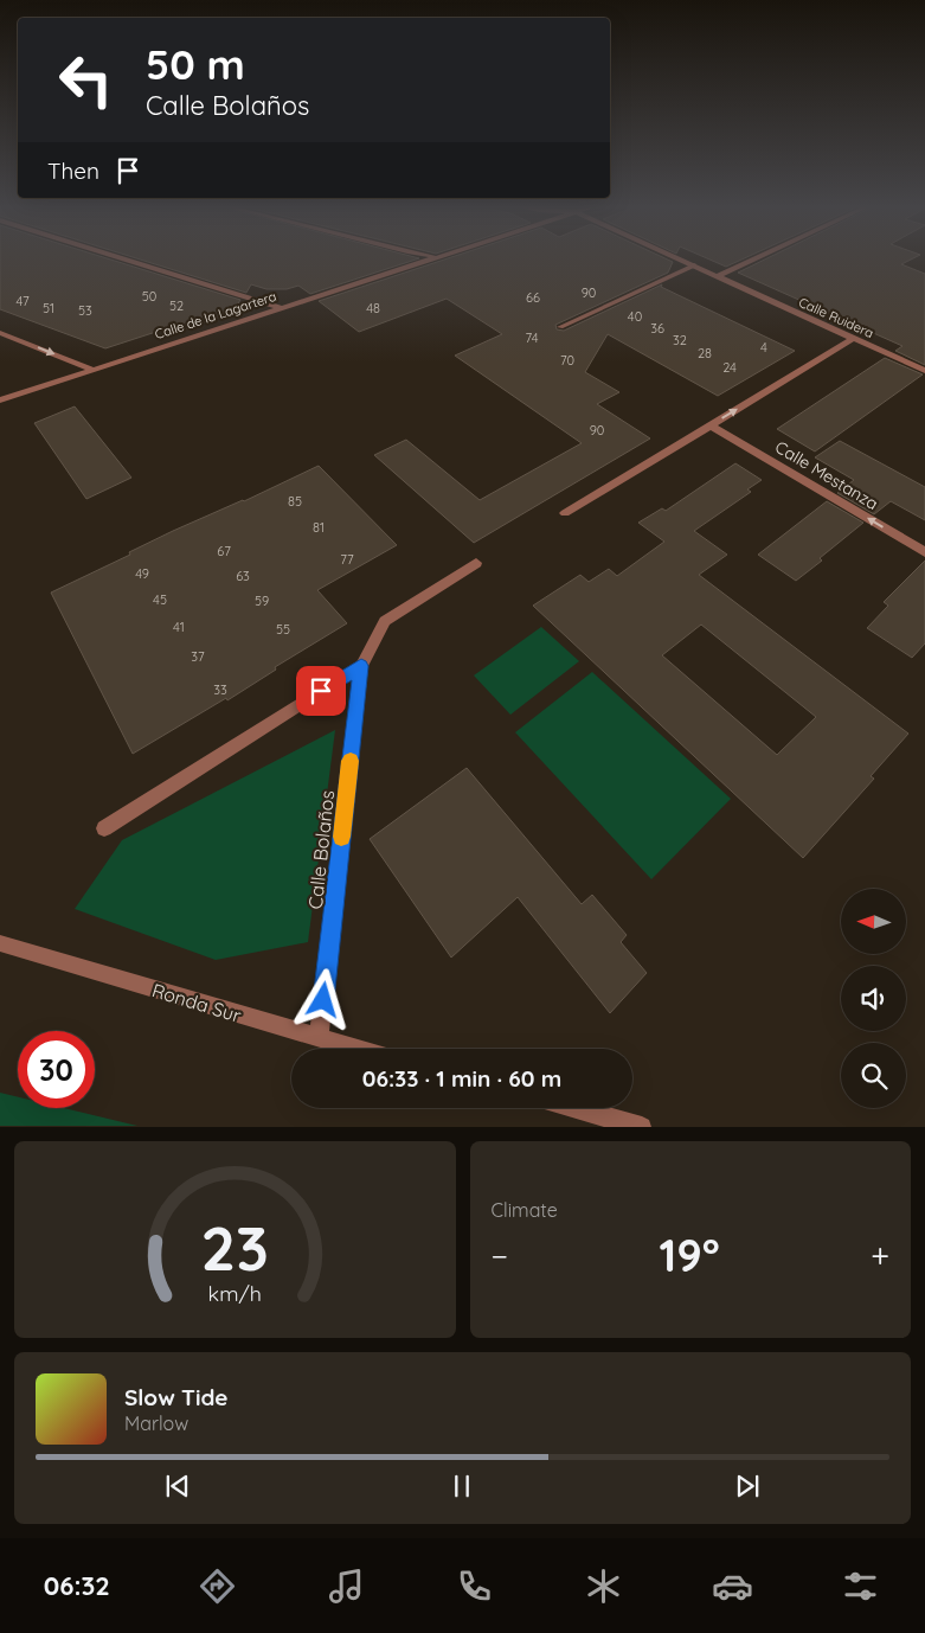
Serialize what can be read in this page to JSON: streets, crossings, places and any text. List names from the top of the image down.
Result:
{
  "streets": {
    "street": [
      "Calle de la Lagartera",
      "Calle Ruidera",
      "Calle Mestanza",
      "Calle Bolaños",
      "Ronda Sur"
    ]
  },
  "crossings": [
    ["Calle Bolaños", "Ronda Sur"]
  ],
  "one_way": ["Calle Mestanza"],
  "house_numbers": [
    "90",
    "50",
    "66",
    "47",
    "52",
    "51",
    "48",
    "53",
    "40",
    "36",
    "74",
    "32",
    "4",
    "28",
    "70",
    "24",
    "90",
    "85",
    "81",
    "67",
    "77",
    "49",
    "63",
    "45",
    "59",
    "41",
    "55",
    "37",
    "33"
  ],
  "north": "left",
  "page": {
    "turn": ["50 m", "Calle Bolaños"],
    "then": "Then",
    "limit": "30",
    "trip": "06:33 · 1 min · 60 m",
    "tile": "Climate",
    "heat": ["−", "19°", "+"],
    "song": ["Slow Tide", "Marlow"],
    "tabs": "06:32",
    "gauge": ["23", "km/h"]
  }
}
